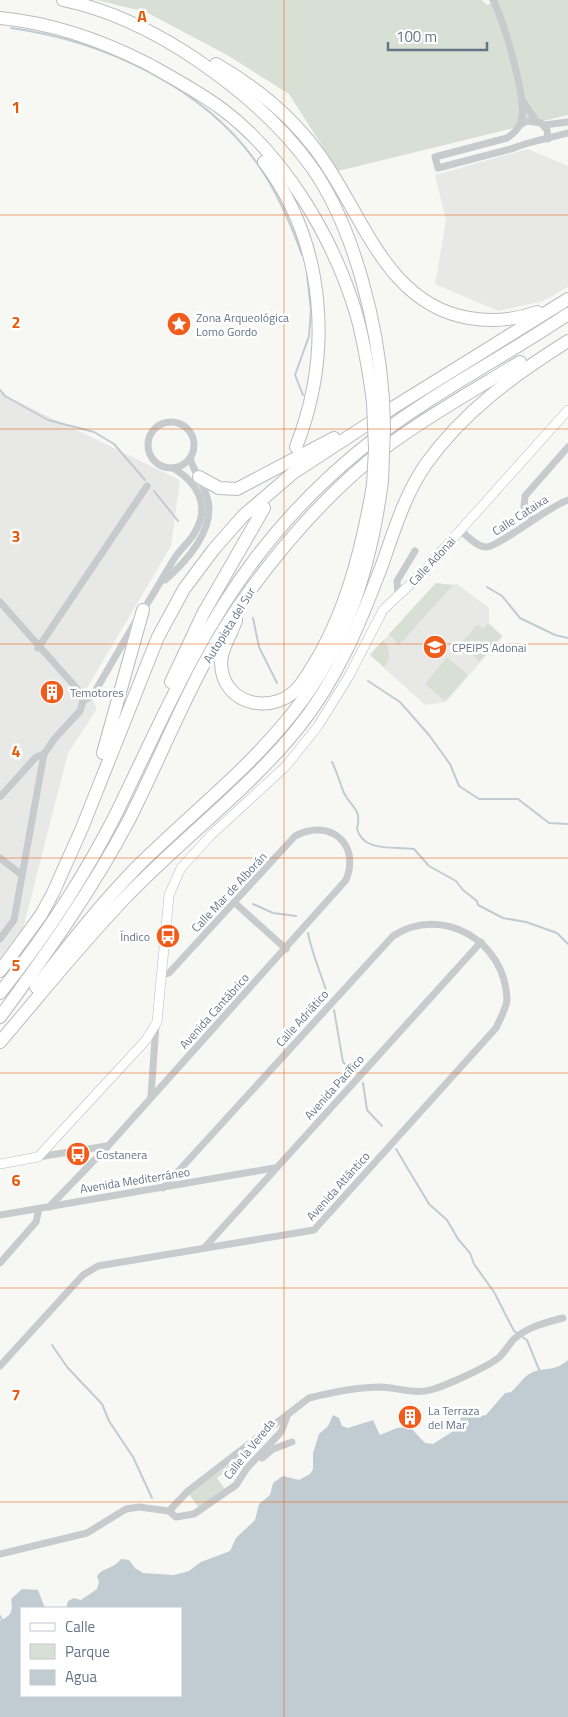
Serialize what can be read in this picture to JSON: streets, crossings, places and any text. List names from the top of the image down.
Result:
{
  "streets": {
    "highway": ["Autopista del Sur"],
    "street": [
      "Calle Cataixa",
      "Calle Adonai",
      "Calle Mar de Alborán",
      "Avenida Cantábrico",
      "Calle Adriático",
      "Avenida Pacífico",
      "Avenida Mediterráneo",
      "Avenida Atlántico",
      "Calle la Vereda"
    ]
  },
  "crossings": [
    ["Calle Cataixa", "Calle Adonai"],
    ["Calle Adonai", "Calle Mar de Alborán"],
    ["Calle Mar de Alborán", "Avenida Cantábrico"],
    ["Avenida Cantábrico", "Avenida Mediterráneo"],
    ["Calle Adriático", "Avenida Pacífico"],
    ["Calle Adriático", "Avenida Mediterráneo"],
    ["Calle Adriático", "Avenida Atlántico"],
    ["Avenida Pacífico", "Avenida Mediterráneo"],
    ["Avenida Pacífico", "Avenida Atlántico"]
  ],
  "places": {
    "place": ["Zona Arqueológica Lomo Gordo"],
    "school or university": ["CPEIPS Adonai"],
    "building": ["Temotores", "La Terraza del Mar"],
    "bus stop": ["Índico", "Costanera"]
  },
  "legend": ["Calle", "Parque", "Agua"],
  "scale_bar": "100 m",
  "grid": {
    "columns": ["A"],
    "rows": [
      "1",
      "2",
      "3",
      "4",
      "5",
      "6",
      "7"
    ]
  }
}
